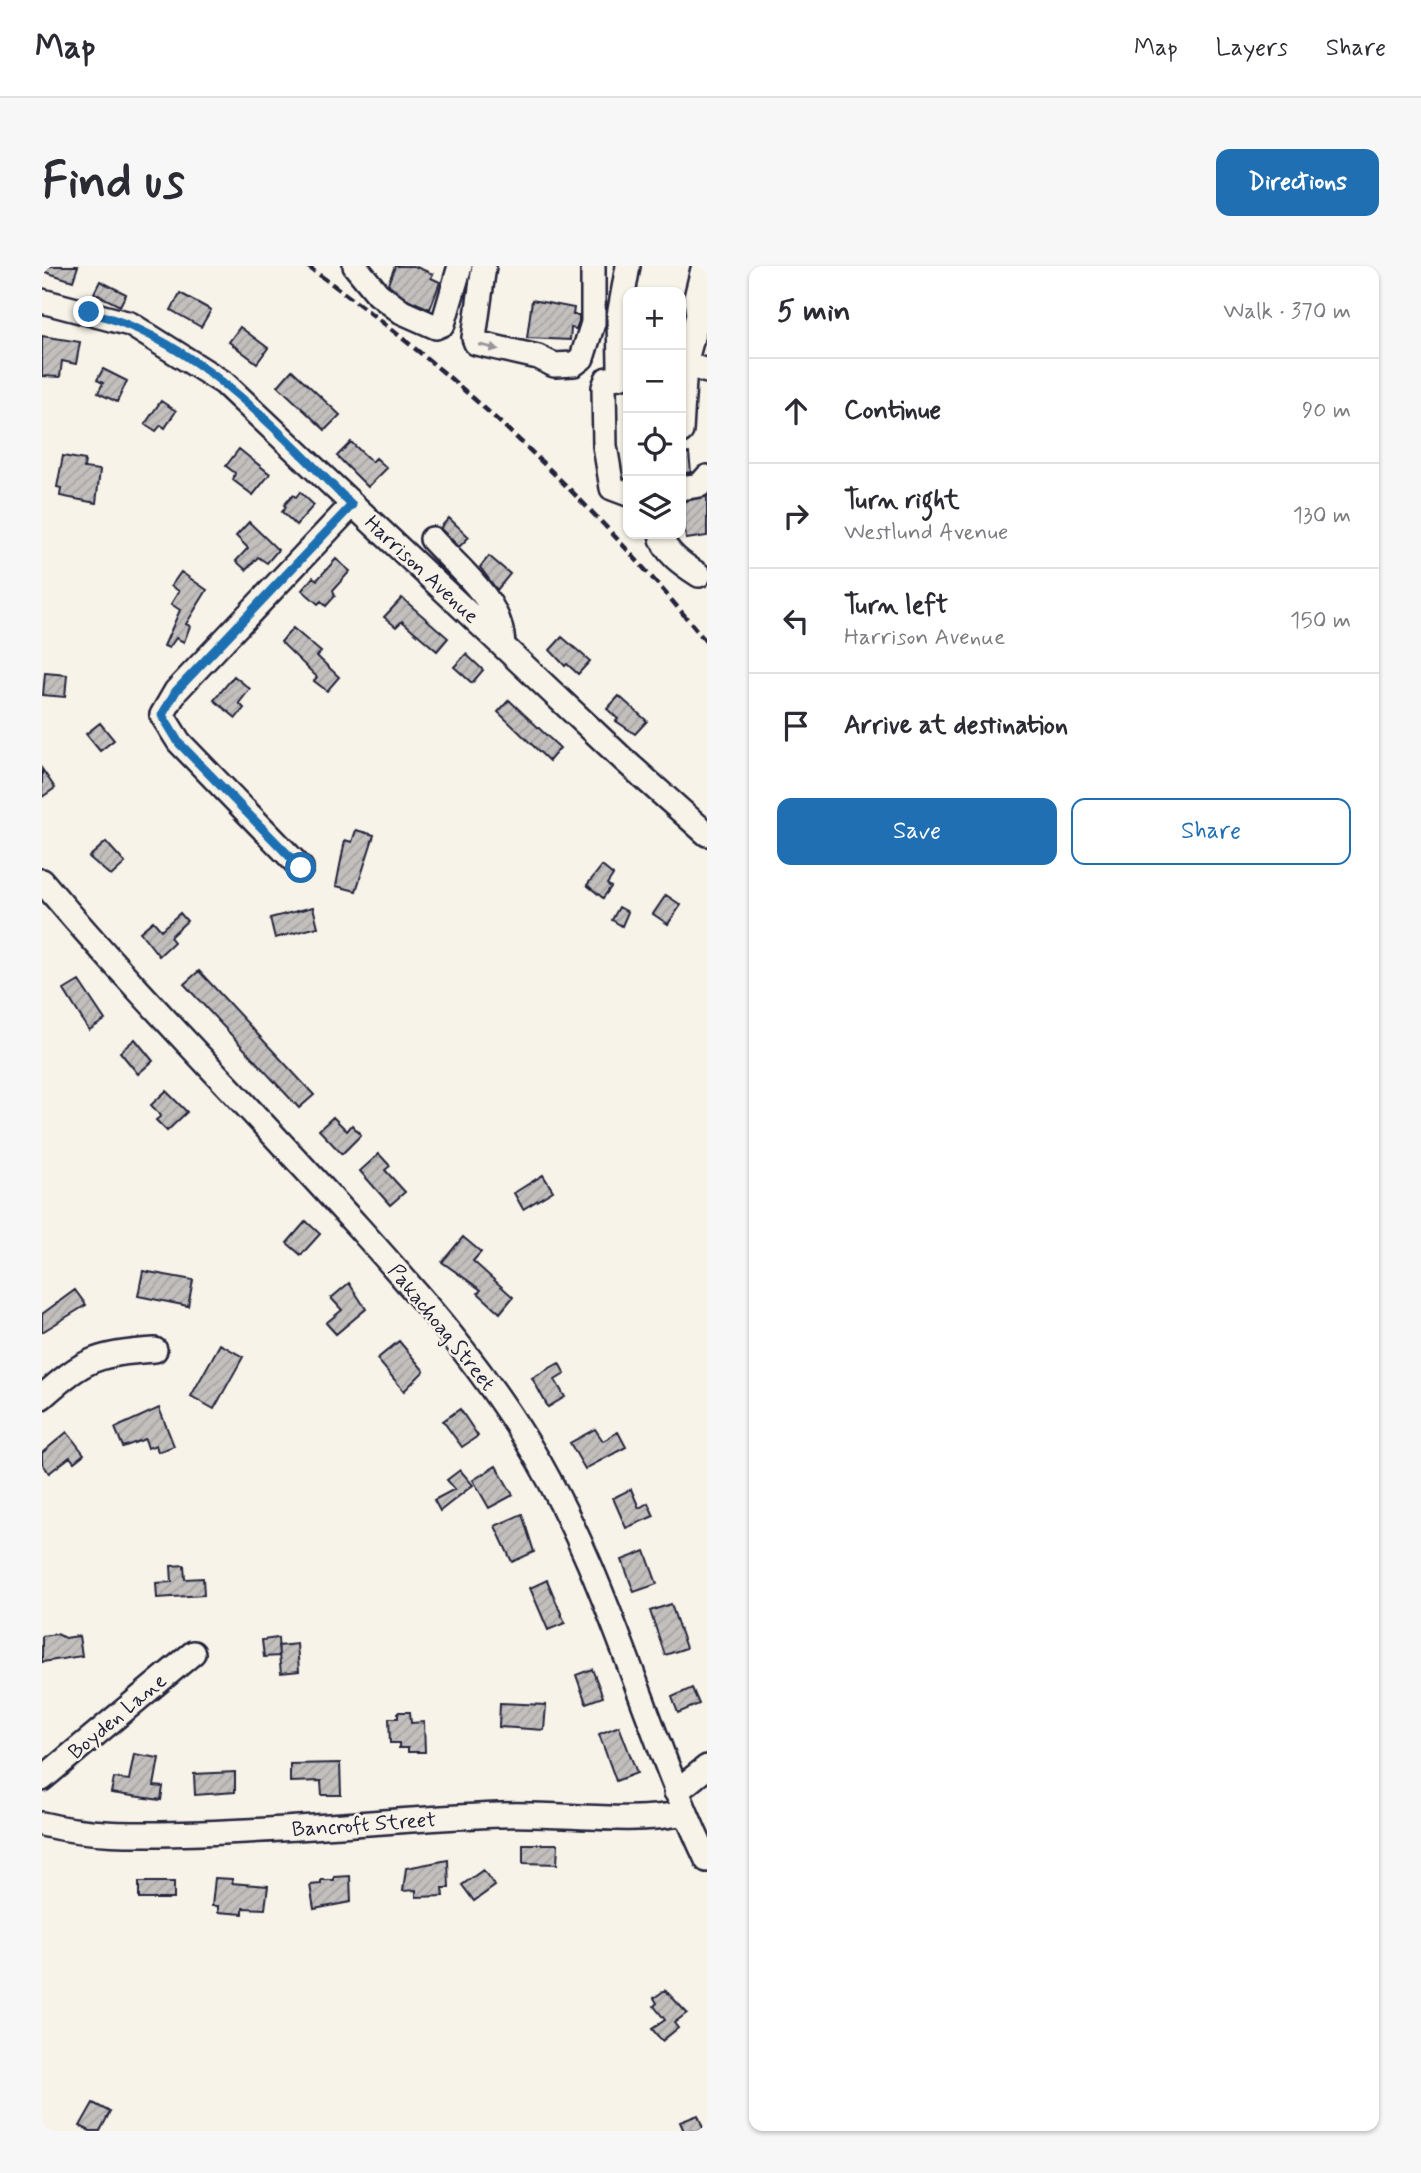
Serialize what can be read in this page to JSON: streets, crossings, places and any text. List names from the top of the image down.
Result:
{
  "streets": {
    "street": [
      "Harrison Avenue",
      "Pakachoag Street",
      "Boyden Lane",
      "Bancroft Street"
    ]
  },
  "crossings": [
    ["Pakachoag Street", "Bancroft Street"]
  ],
  "page": {
    "header": "Map",
    "nav": ["Map", "Layers", "Share"],
    "buttons": [
      "Directions",
      ["Save", "Share"]
    ],
    "title": "Find us",
    "heading": ["5 min", "Walk · 370 m"],
    "map_buttons": ["+", "−"],
    "list": [
      ["Continue", "90 m"],
      ["Turn right", "Westlund Avenue", "130 m"],
      ["Turn left", "Harrison Avenue", "150 m"],
      "Arrive at destination"
    ]
  }
}
